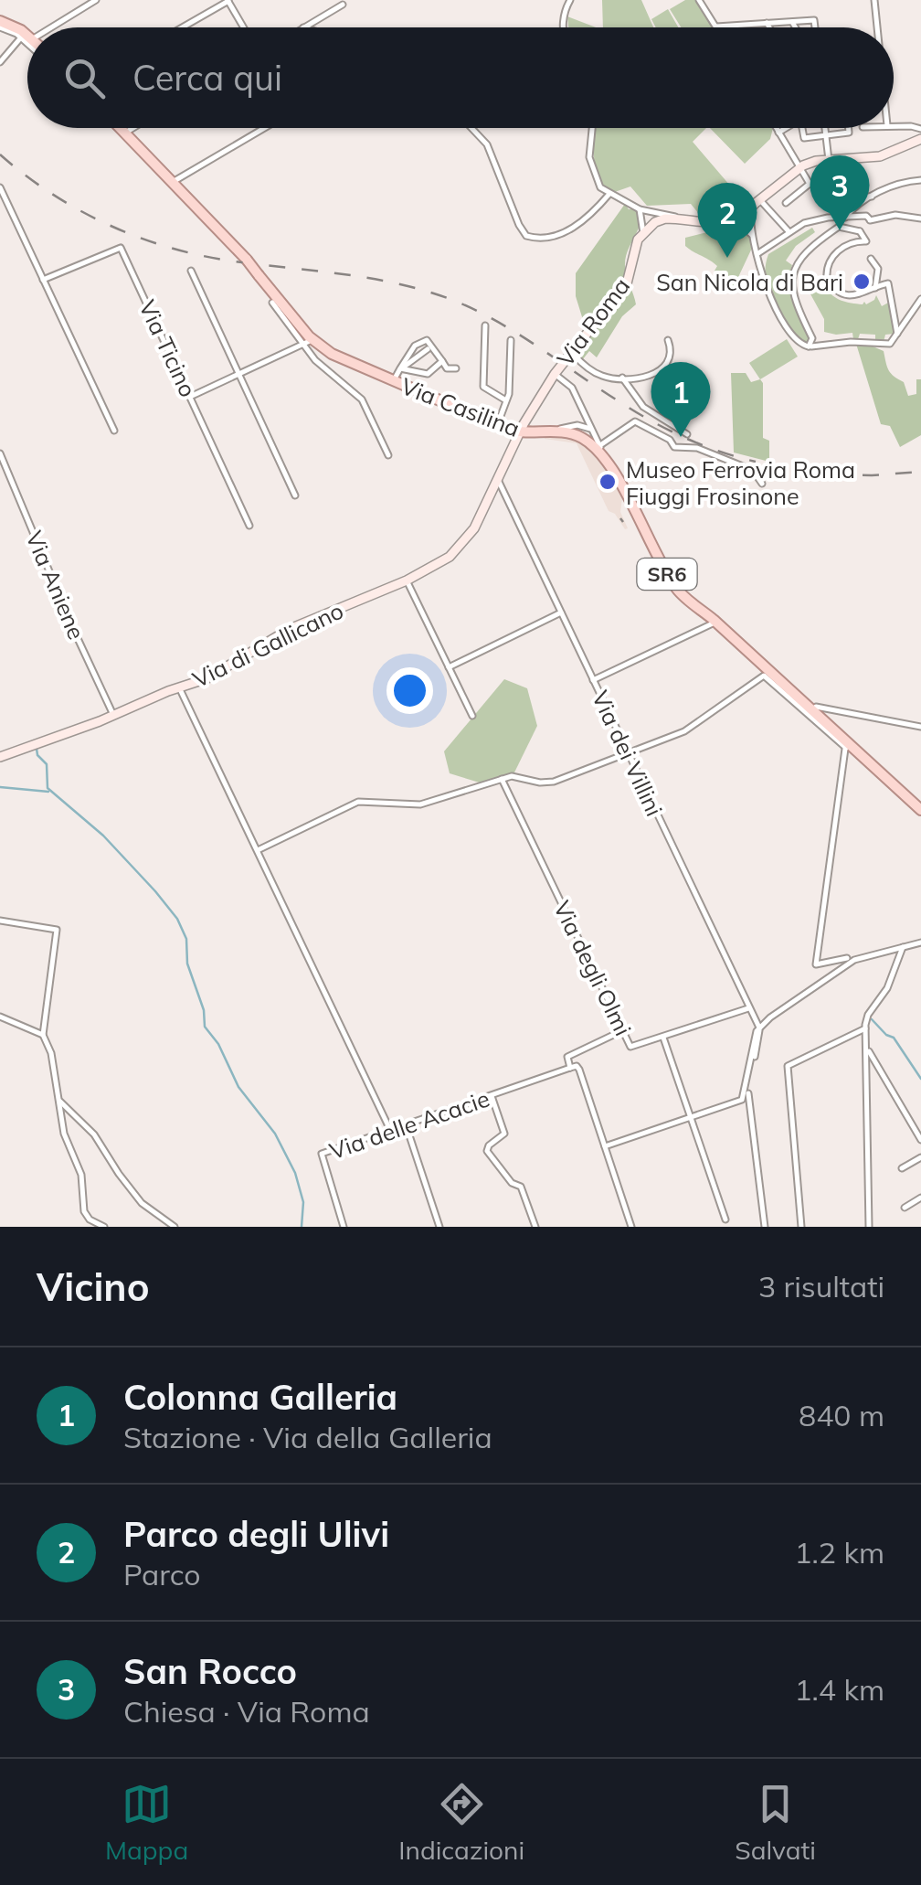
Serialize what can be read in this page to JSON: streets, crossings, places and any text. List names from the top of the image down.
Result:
{
  "streets": {
    "main road": ["Via Casilina", "SR6"],
    "street": [
      "Via Roma",
      "Via Ticino",
      "Via Aniene",
      "Via di Gallicano",
      "Via dei Villini",
      "Via degli Olmi",
      "Via delle Acacie"
    ]
  },
  "crossings": [
    ["Via Roma", "Via Casilina"],
    ["Via Roma", "Via di Gallicano"],
    ["Via Casilina", "Via di Gallicano"],
    ["Via Aniene", "Via di Gallicano"],
    ["Via di Gallicano", "Via dei Villini"],
    ["Via dei Villini", "Via degli Olmi"]
  ],
  "places": ["San Nicola di Bari", "Museo Ferrovia Roma Fiuggi Frosinone"],
  "page": {
    "search": "Cerca qui",
    "pins": ["3", "2", "1"],
    "heading": ["Vicino", "3 risultati"],
    "list": [
      {
        "mark": "1",
        "name": "Colonna Galleria",
        "note": "Stazione · Via della Galleria",
        "value": "840 m"
      },
      {
        "mark": "2",
        "name": "Parco degli Ulivi",
        "note": "Parco",
        "value": "1.2 km"
      },
      {
        "mark": "3",
        "name": "San Rocco",
        "note": "Chiesa · Via Roma",
        "value": "1.4 km"
      }
    ],
    "nav": ["Mappa", "Indicazioni", "Salvati"]
  }
}
